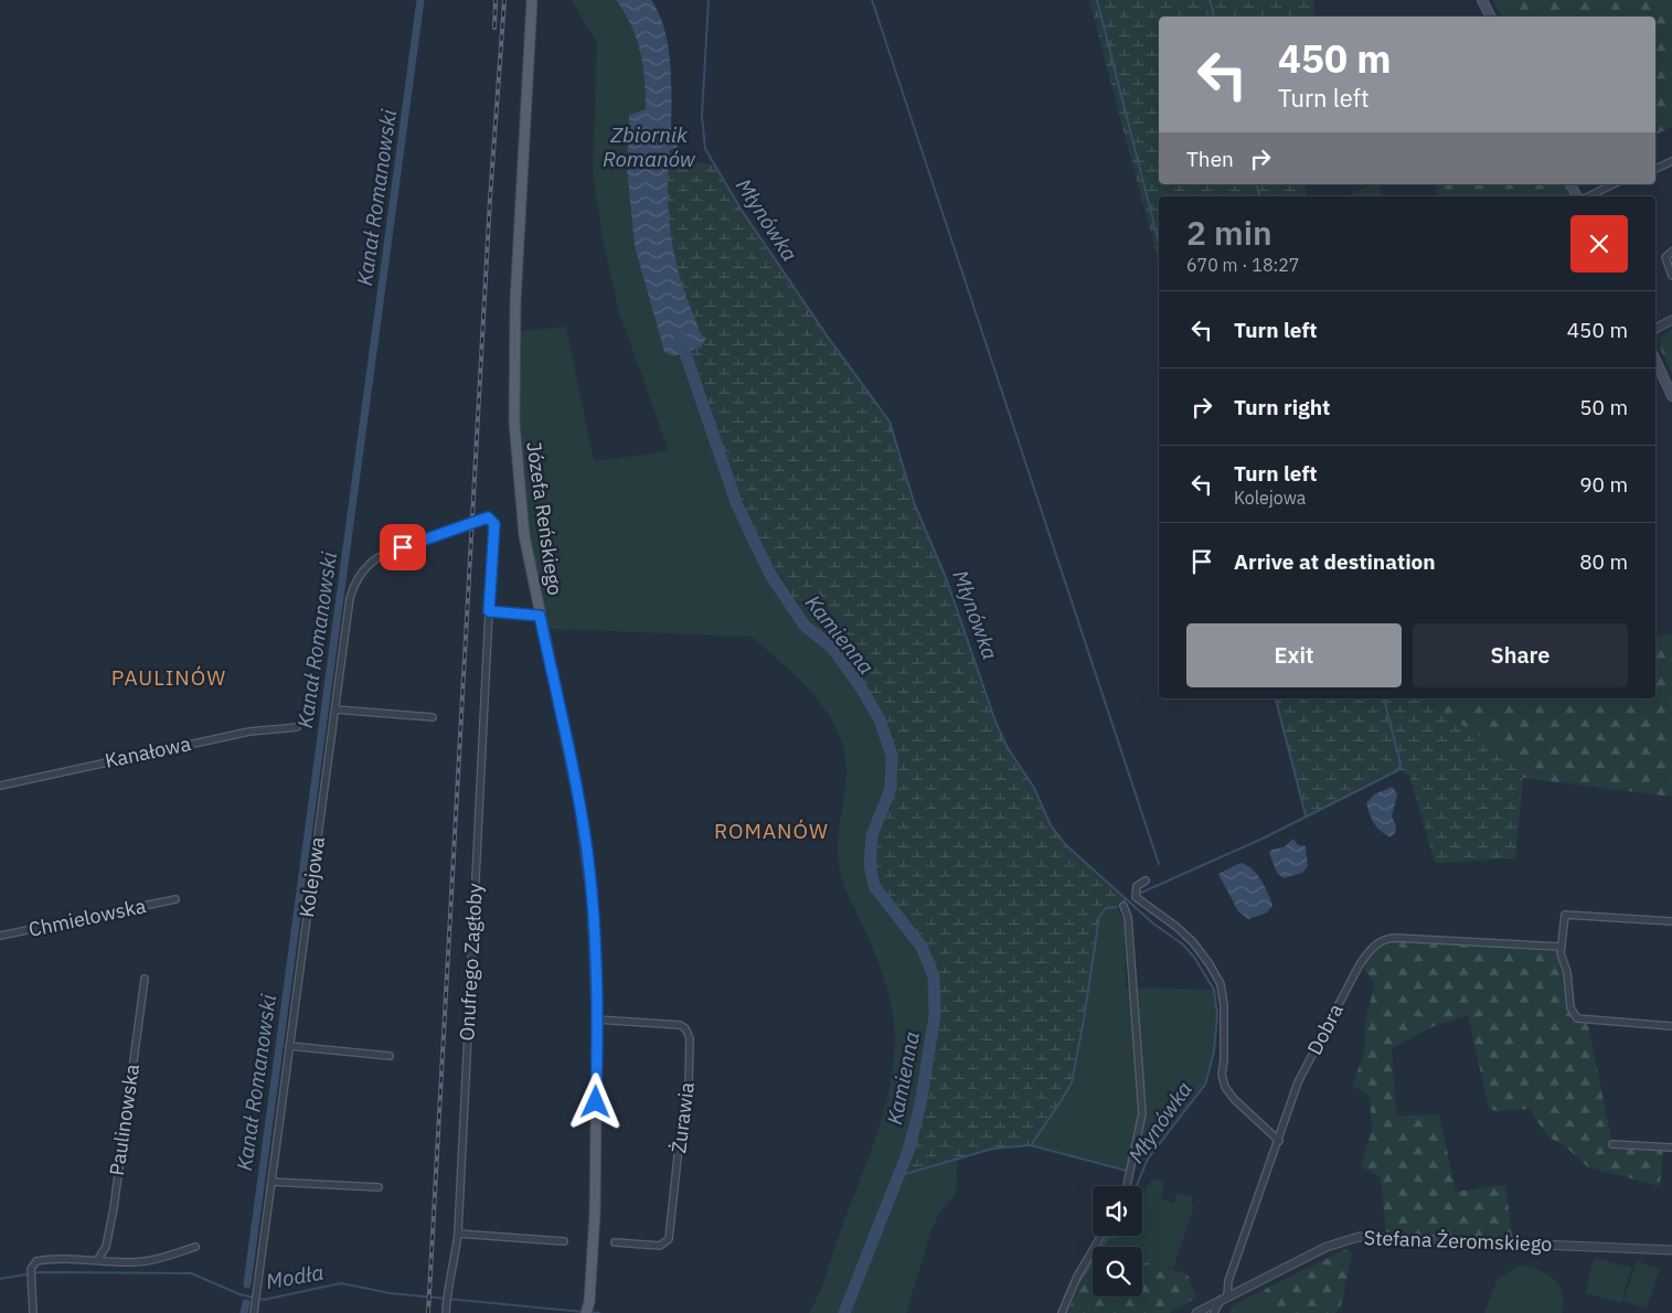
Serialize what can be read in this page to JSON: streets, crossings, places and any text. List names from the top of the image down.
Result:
{
  "streets": {
    "main road": ["Józefa Reńskiego"],
    "street": [
      "Kanałowa",
      "Kolejowa",
      "Chmielowska",
      "Onufrego Zagłoby",
      "Dobra",
      "Żurawia",
      "Paulinowska",
      "Stefana Żeromskiego"
    ]
  },
  "crossings": [
    ["Józefa Reńskiego", "Żurawia"],
    ["Kolejowa", "Onufrego Zagłoby"],
    ["Dobra", "Stefana Żeromskiego"]
  ],
  "districts": ["PAULINÓW", "ROMANÓW"],
  "water": [
    "Zbiornik Romanów",
    "Kanał Romanowski",
    "Młynówka",
    "Kamienna",
    "Modła"
  ],
  "page": {
    "turn": ["450 m", "Turn left"],
    "then": "Then",
    "heading": ["2 min", "670 m · 18:27"],
    "list": [
      {
        "name": "Turn left",
        "value": "450 m"
      },
      {
        "name": "Turn right",
        "value": "50 m"
      },
      {
        "name": "Turn left",
        "note": "Kolejowa",
        "value": "90 m"
      },
      {
        "name": "Arrive at destination",
        "value": "80 m"
      }
    ],
    "buttons": ["Exit", "Share"]
  }
}
